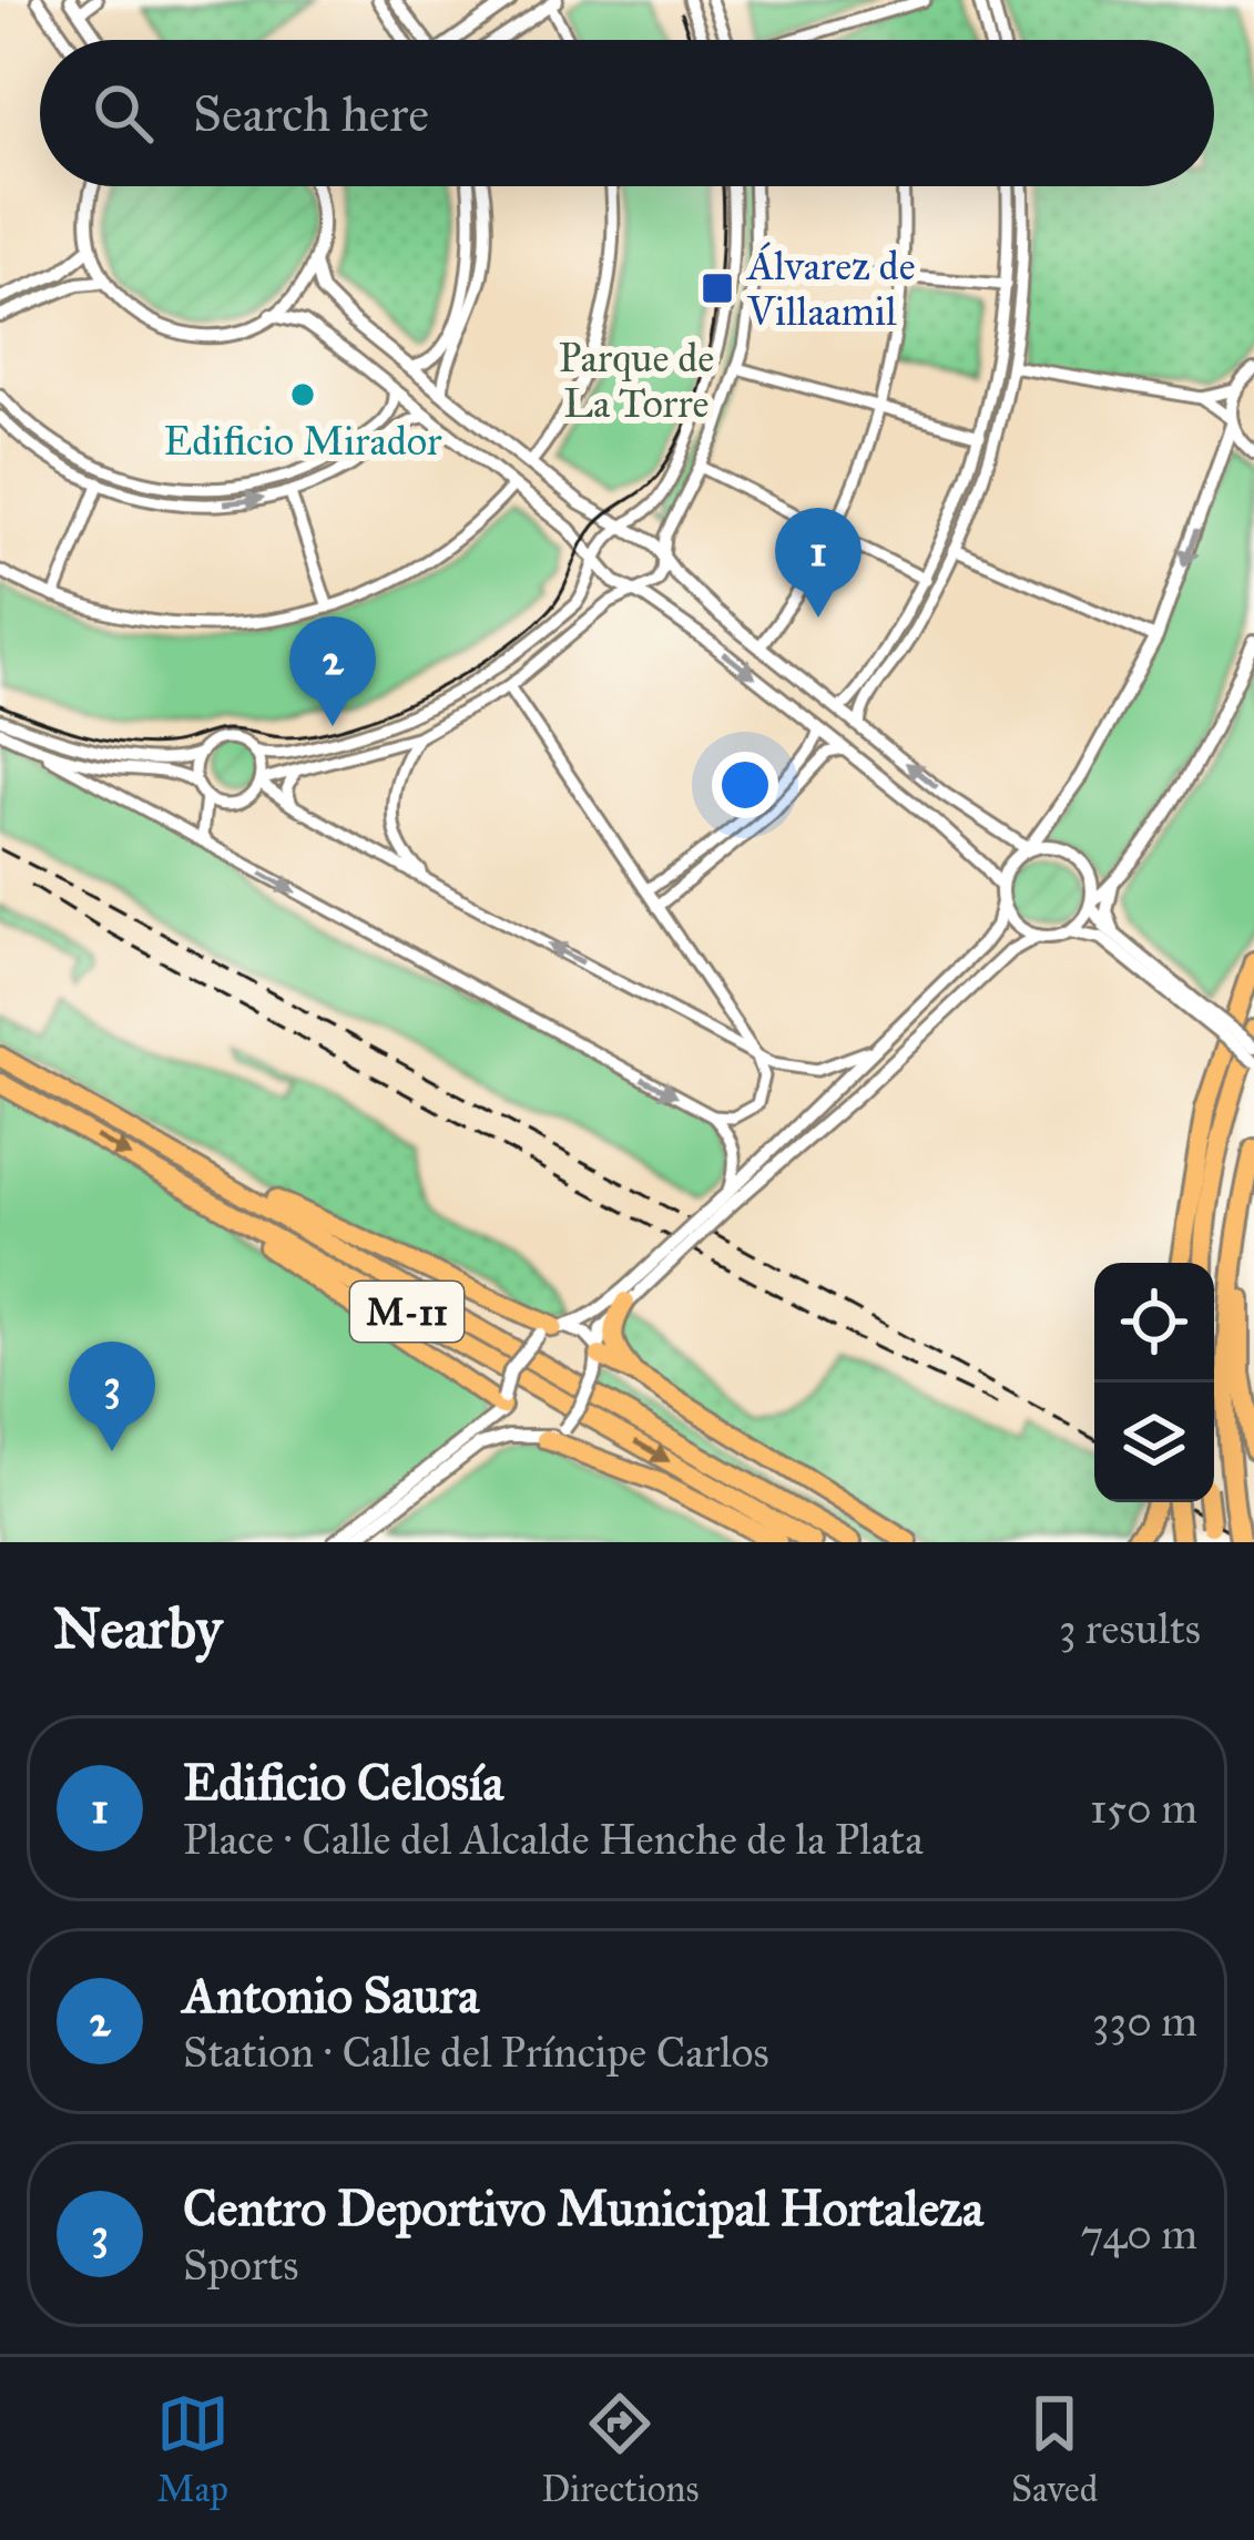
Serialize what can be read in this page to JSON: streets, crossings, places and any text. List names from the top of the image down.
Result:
{
  "streets": {
    "highway": ["M-11"]
  },
  "parks": ["Parque de La Torre"],
  "places": {
    "transit": ["Álvarez de Villaamil"],
    "other": ["Edificio Mirador"]
  },
  "page": {
    "search": "Search here",
    "pins": ["1", "2", "3"],
    "heading": ["Nearby", "3 results"],
    "list": [
      {
        "mark": "1",
        "name": "Edificio Celosía",
        "note": "Place · Calle del Alcalde Henche de la Plata",
        "value": "150 m"
      },
      {
        "mark": "2",
        "name": "Antonio Saura",
        "note": "Station · Calle del Príncipe Carlos",
        "value": "330 m"
      },
      {
        "mark": "3",
        "name": "Centro Deportivo Municipal Hortaleza",
        "note": "Sports",
        "value": "740 m"
      }
    ],
    "nav": ["Map", "Directions", "Saved"]
  }
}
